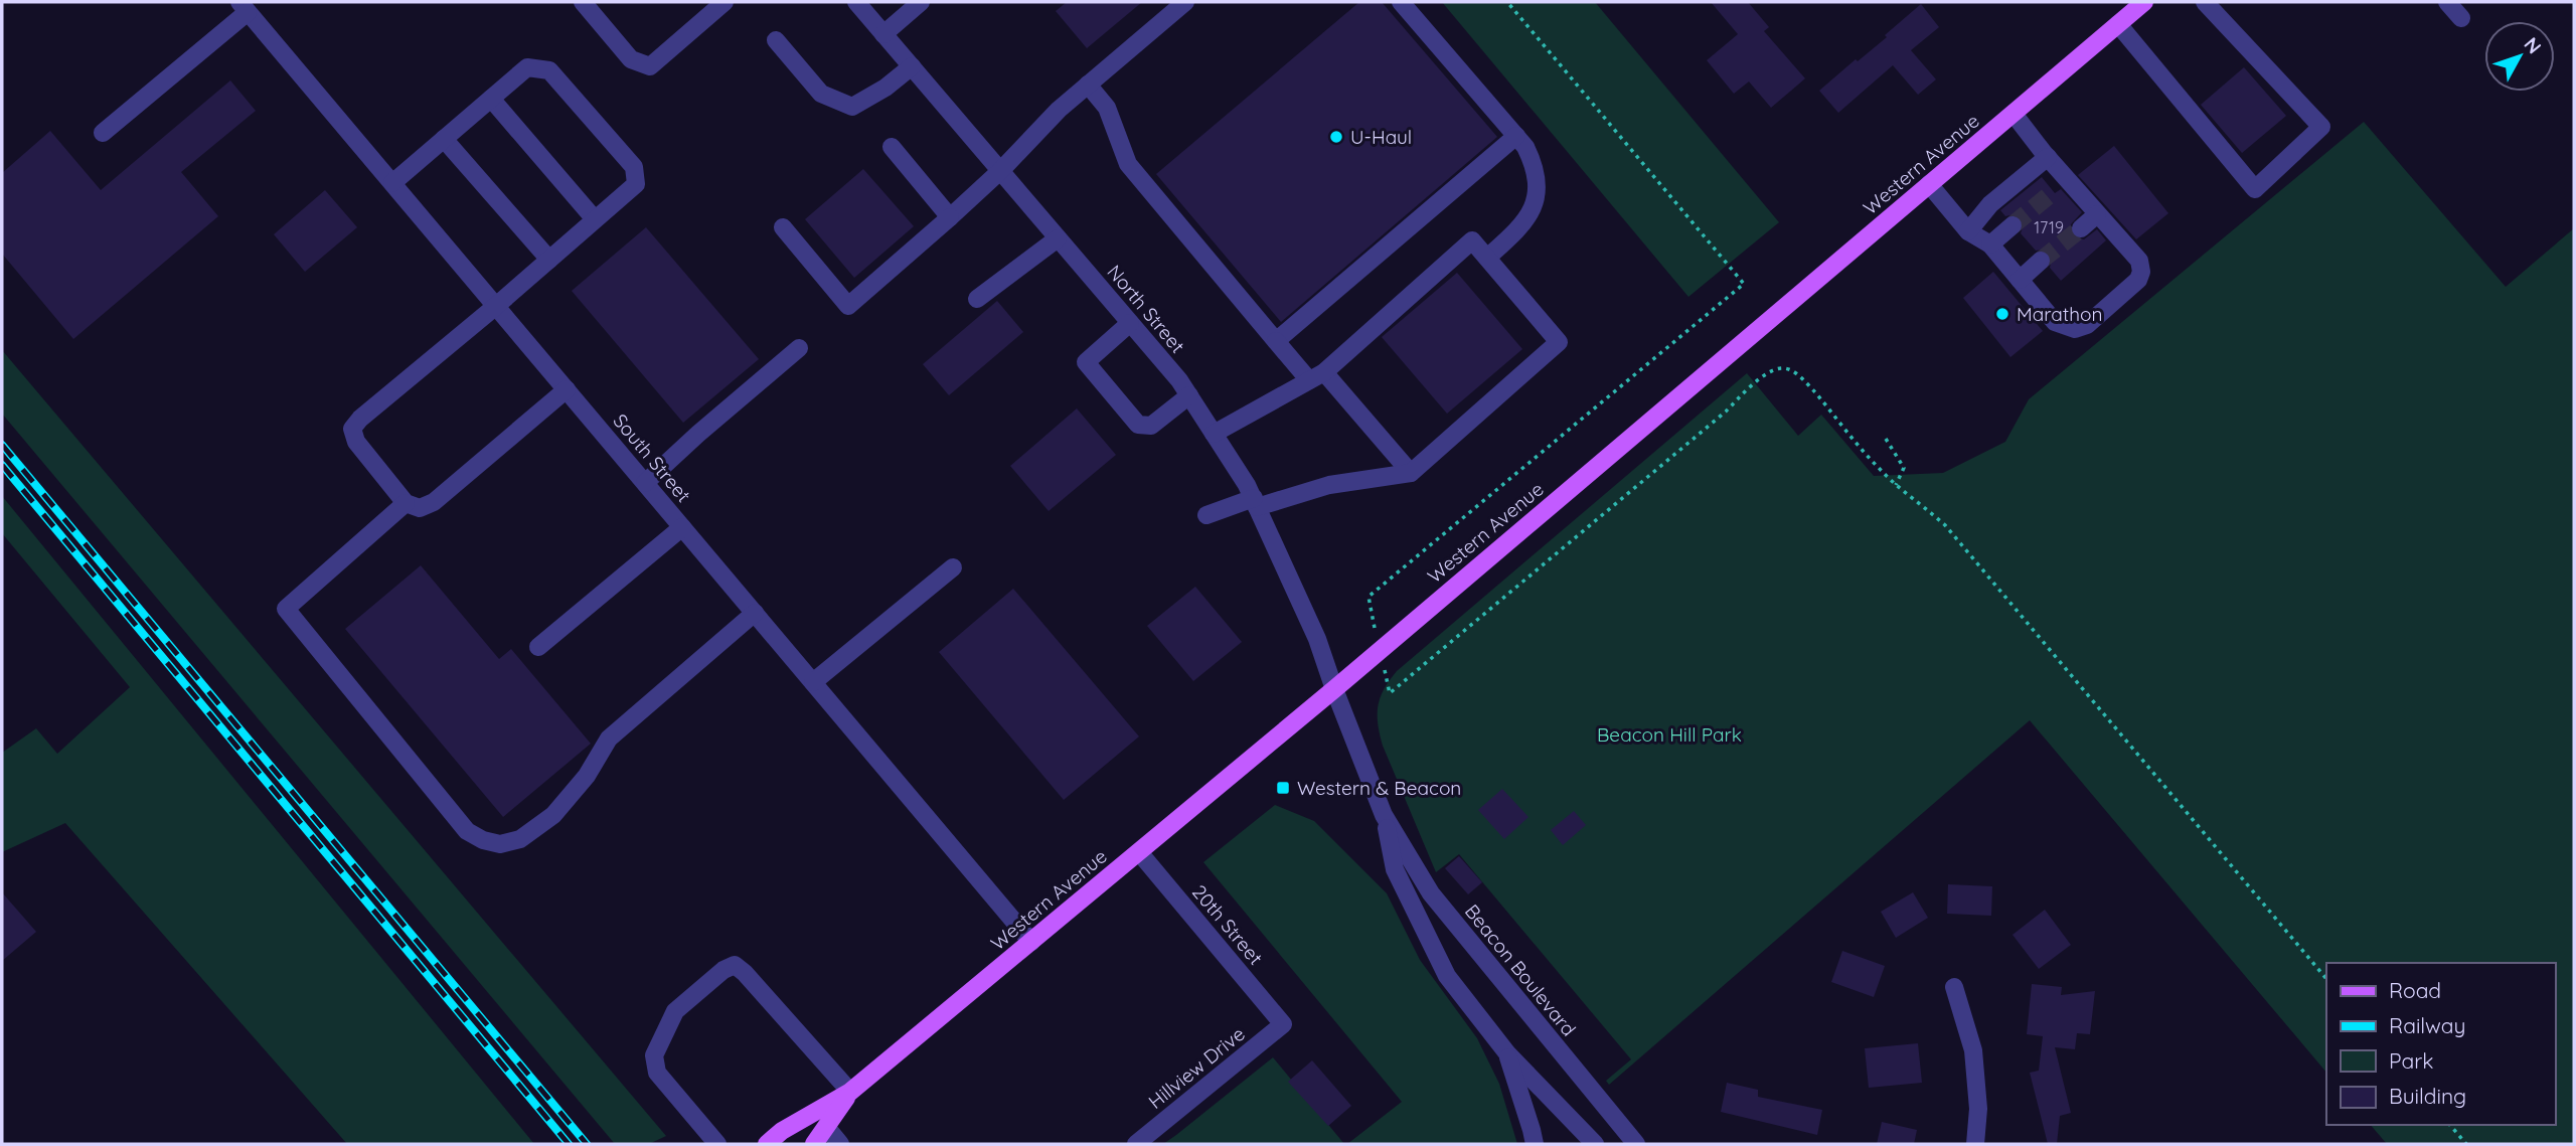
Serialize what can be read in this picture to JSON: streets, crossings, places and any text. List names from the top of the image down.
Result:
{
  "streets": {
    "main road": ["Western Avenue"],
    "street": [
      "North Street",
      "South Street",
      "20th Street",
      "Beacon Boulevard",
      "Hillview Drive"
    ]
  },
  "crossings": [
    ["Western Avenue", "North Street"],
    ["Western Avenue", "South Street"],
    ["Western Avenue", "20th Street"],
    ["Western Avenue", "Beacon Boulevard"],
    ["North Street", "Beacon Boulevard"],
    ["20th Street", "Hillview Drive"]
  ],
  "parks": ["Beacon Hill Park"],
  "places": {
    "other": ["U-Haul", "Marathon"],
    "transit": ["Western & Beacon"]
  },
  "house_numbers": ["1719"],
  "legend": [
    "Road",
    "Railway",
    "Park",
    "Building"
  ],
  "north": "top right"
}
